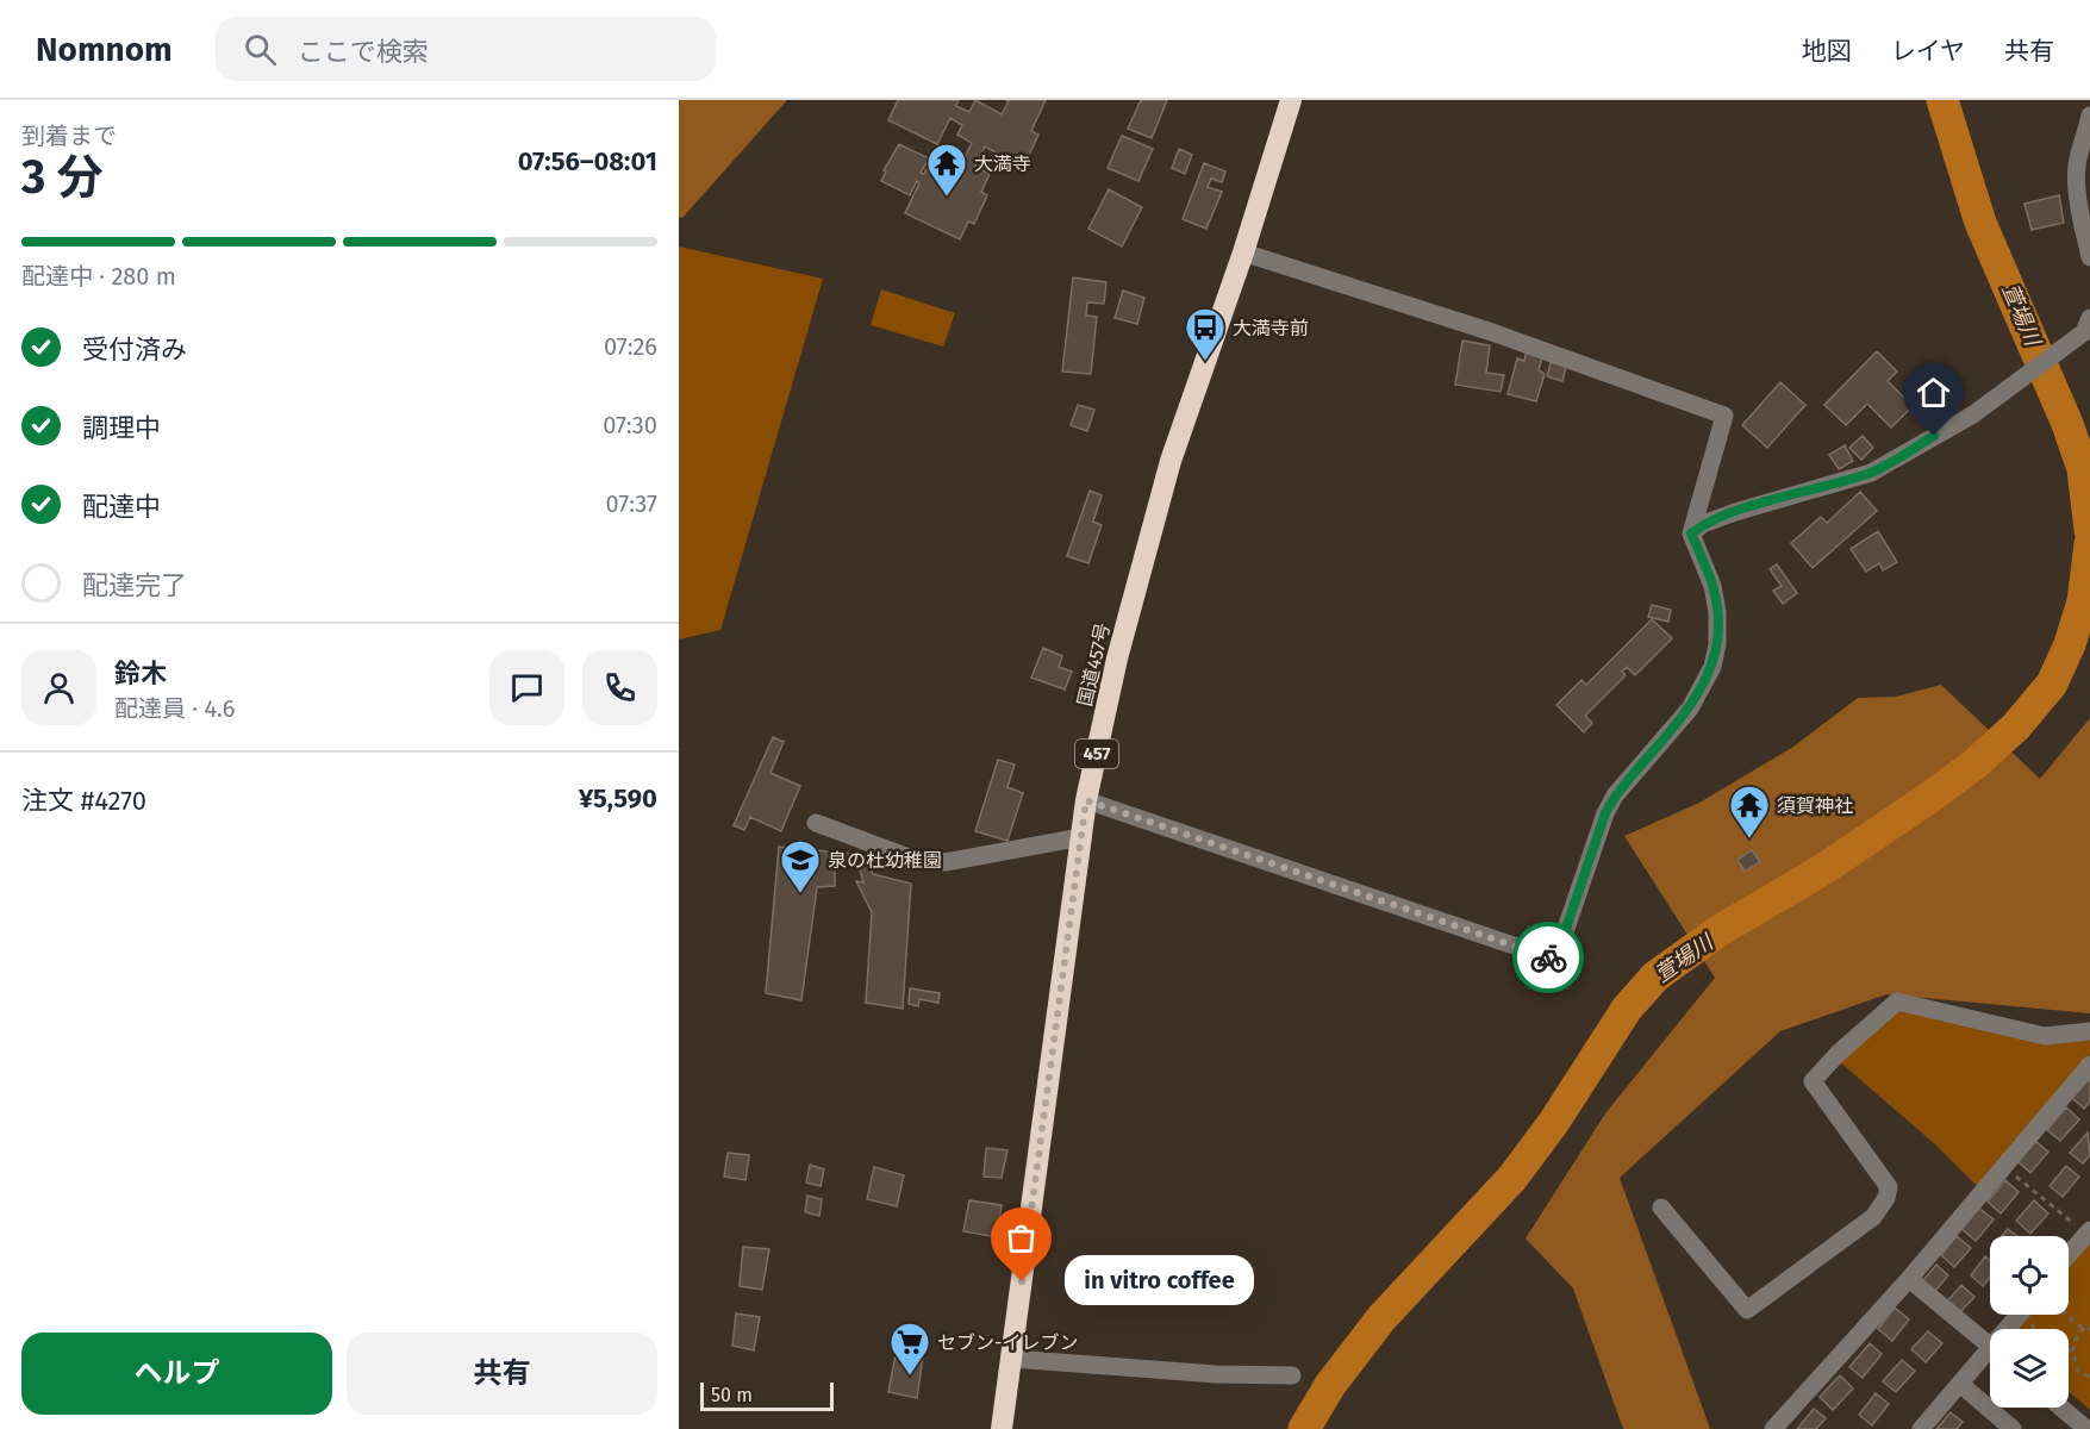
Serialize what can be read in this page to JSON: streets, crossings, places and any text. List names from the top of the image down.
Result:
{
  "streets": {
    "highway": ["国道457号", "457"]
  },
  "water": ["萱場川"],
  "places": {
    "temple": ["大満寺", "須賀神社"],
    "bus stop": ["大満寺前"],
    "school or university": ["泉の杜幼稚園"],
    "other": ["in vitro coffee"],
    "supermarket": ["セブン-イレブン"]
  },
  "scale_bar": "50 m",
  "page": {
    "header": "Nomnom",
    "search": "ここで検索",
    "nav": ["地図", "レイヤ", "共有"],
    "heading": ["3 分", "到着まで", "07:56–08:01"],
    "panel": [
      "鈴木",
      "配達員 · 4.6",
      "注文 #4270",
      "¥5,590"
    ],
    "bar": "配達中 · 280 m",
    "list": [
      ["受付済み", "07:26"],
      ["調理中", "07:30"],
      ["配達中", "07:37"],
      "配達完了"
    ],
    "bubble": "in vitro coffee",
    "buttons": ["ヘルプ", "共有"],
    "scale": "50 m"
  }
}
